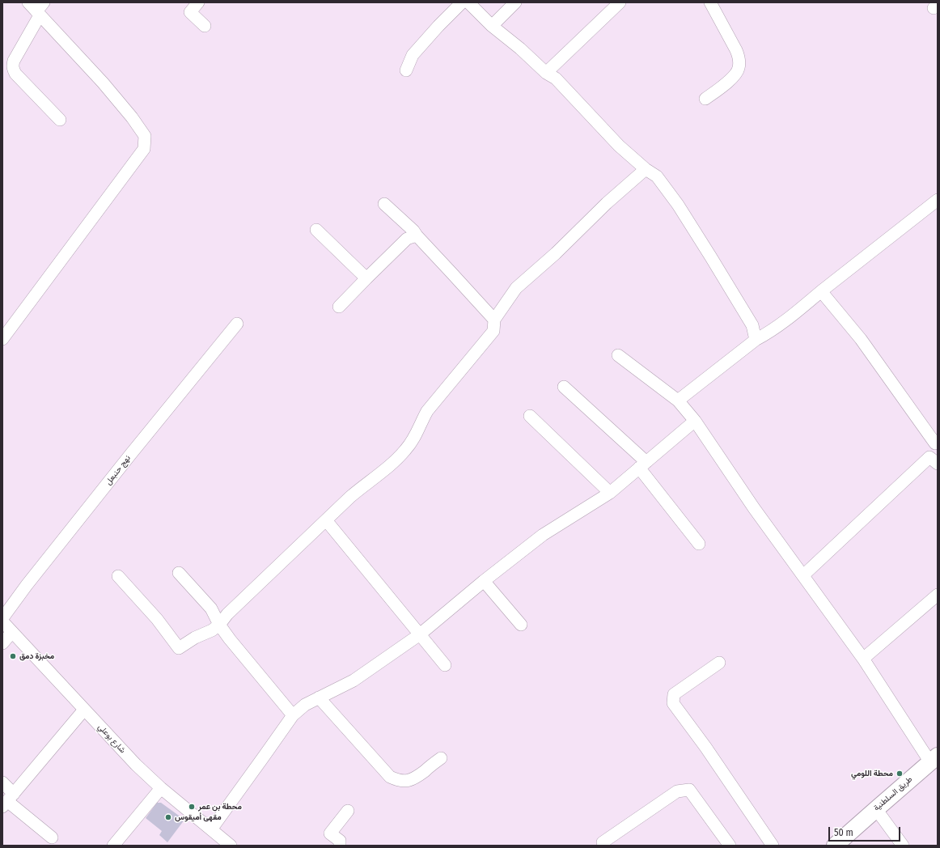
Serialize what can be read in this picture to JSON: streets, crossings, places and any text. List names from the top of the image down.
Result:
{
  "streets": {
    "main road": ["طريق السلطنية"],
    "street": ["نهج حنبعل", "شارع بوعلي"]
  },
  "places": [
    "مخبزة دمق",
    "محطة اللومي",
    "محطة بن عمر",
    "مقهى أميقوس"
  ],
  "scale_bar": "50 m"
}
